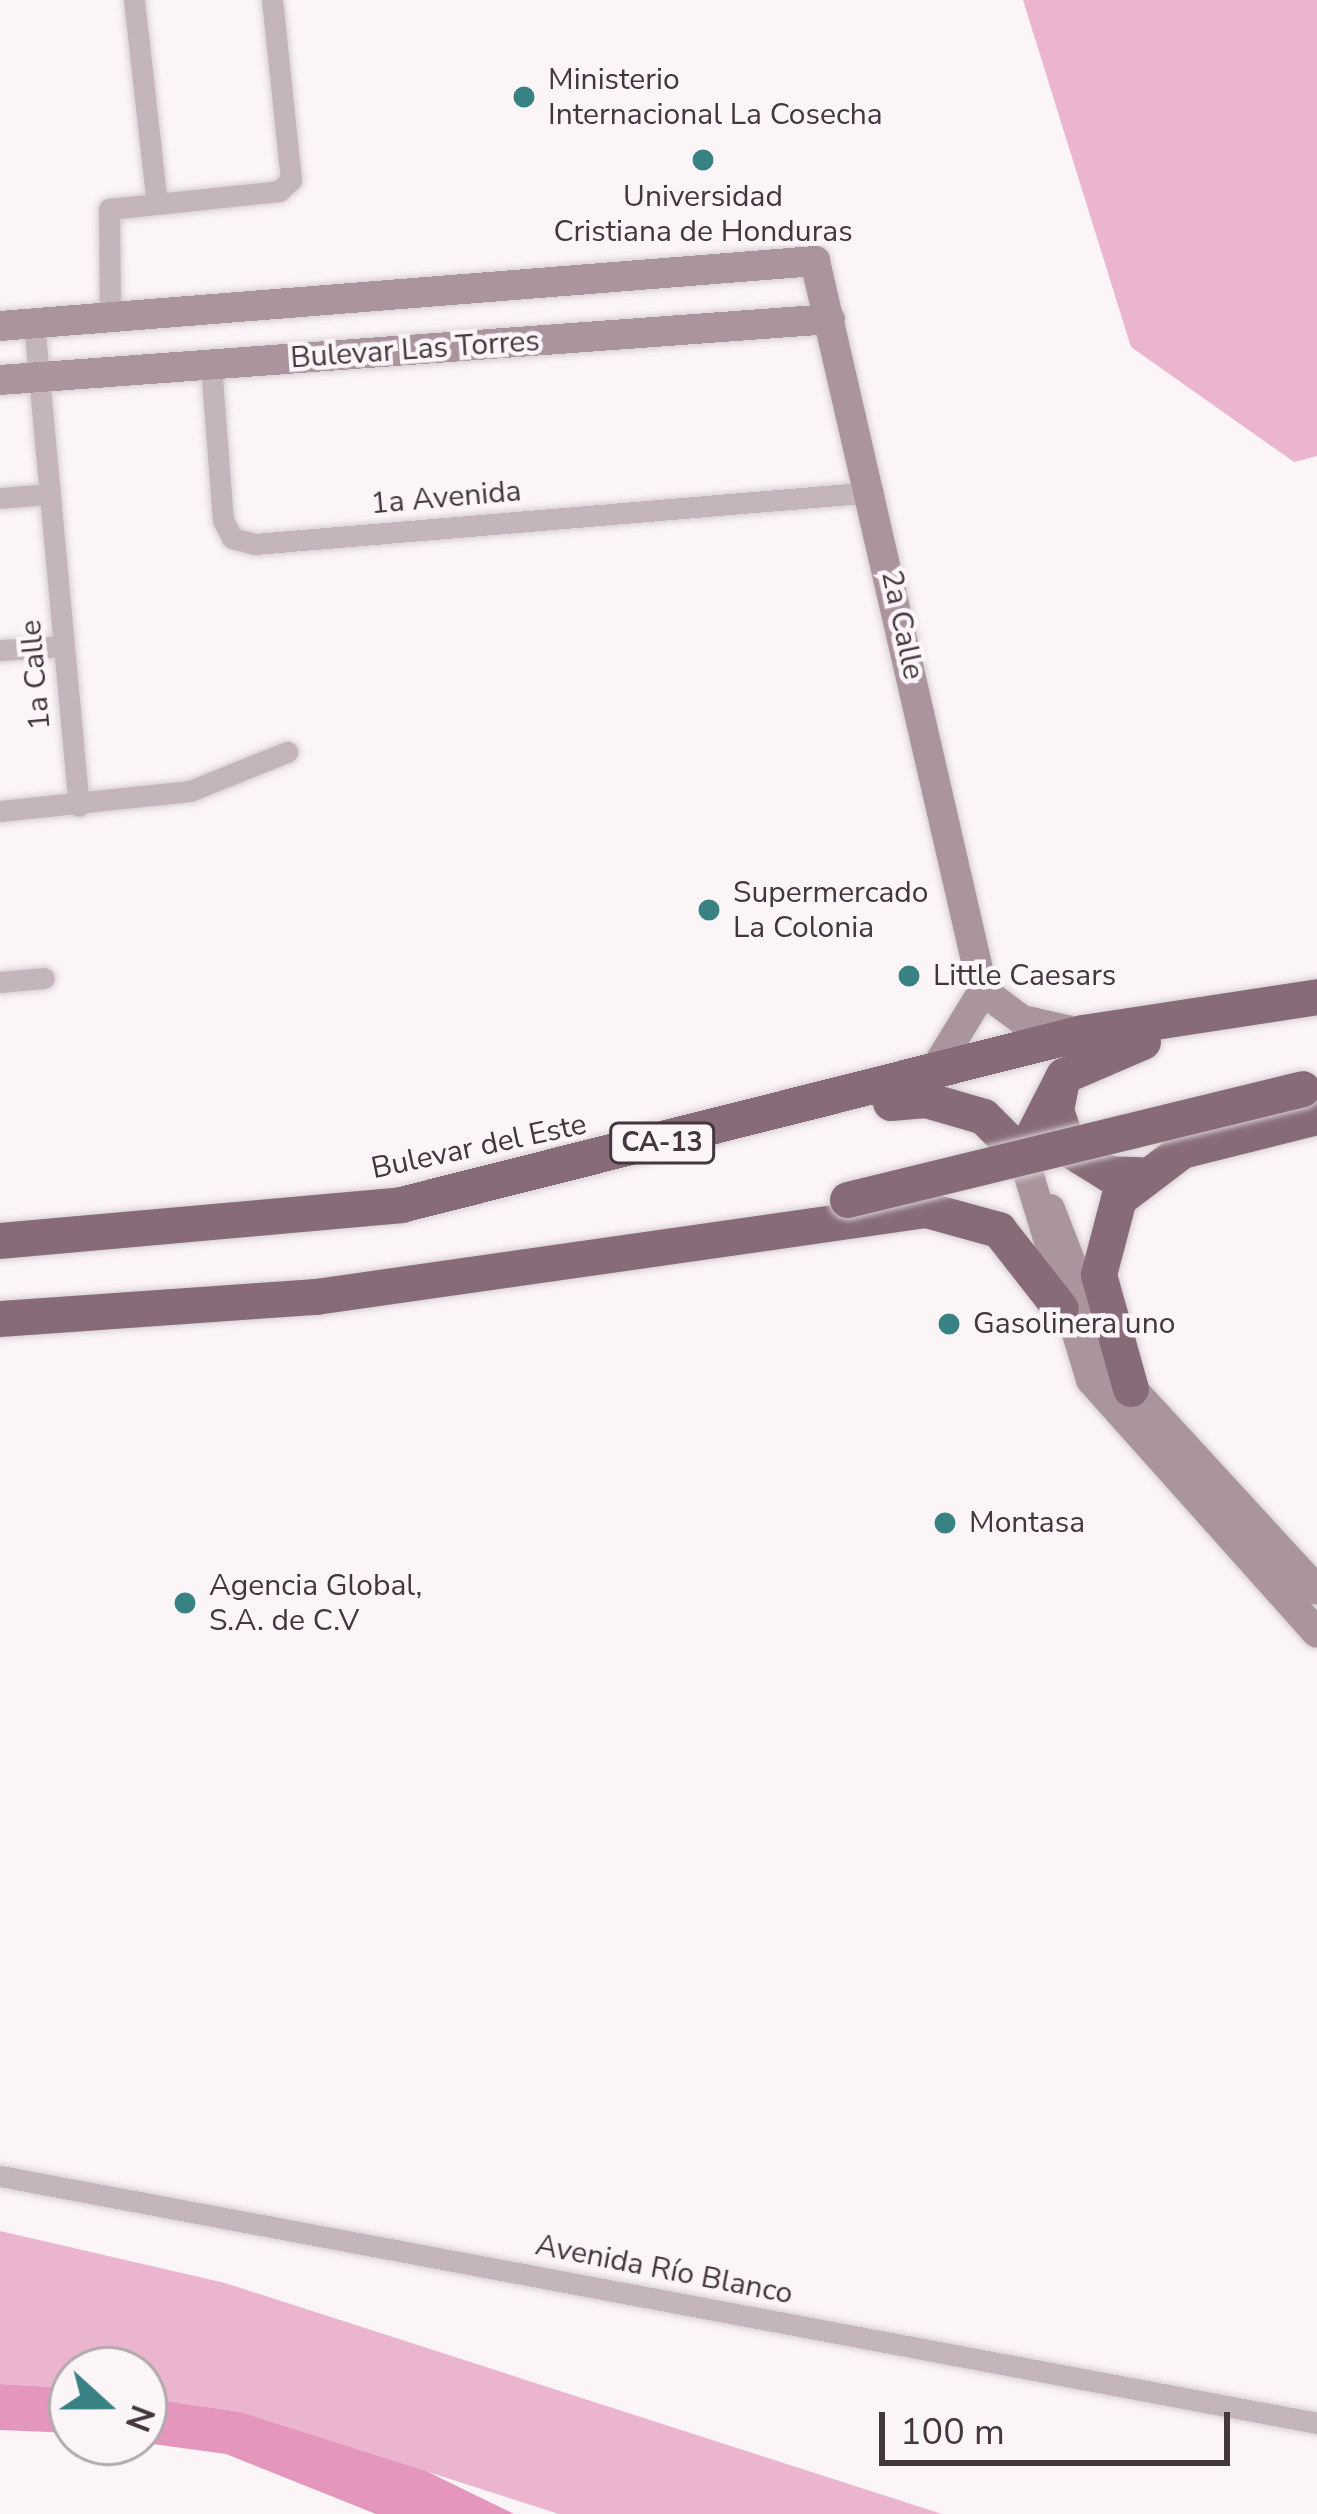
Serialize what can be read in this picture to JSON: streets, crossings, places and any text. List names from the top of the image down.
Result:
{
  "streets": {
    "highway": ["CA-13", "Bulevar del Este"],
    "street": [
      "Bulevar Las Torres",
      "1a Avenida",
      "2a Calle",
      "1a Calle",
      "Avenida Río Blanco"
    ]
  },
  "crossings": [
    ["Bulevar Las Torres", "1a Avenida"],
    ["Bulevar Las Torres", "2a Calle"],
    ["Bulevar Las Torres", "1a Calle"],
    ["1a Avenida", "2a Calle"]
  ],
  "places": [
    "Ministerio Internacional La Cosecha",
    "Universidad Cristiana de Honduras",
    "Supermercado La Colonia",
    "Little Caesars",
    "Gasolinera uno",
    "Montasa",
    "Agencia Global, S.A. de C.V"
  ],
  "scale_bar": "100 m",
  "north": "right"
}
